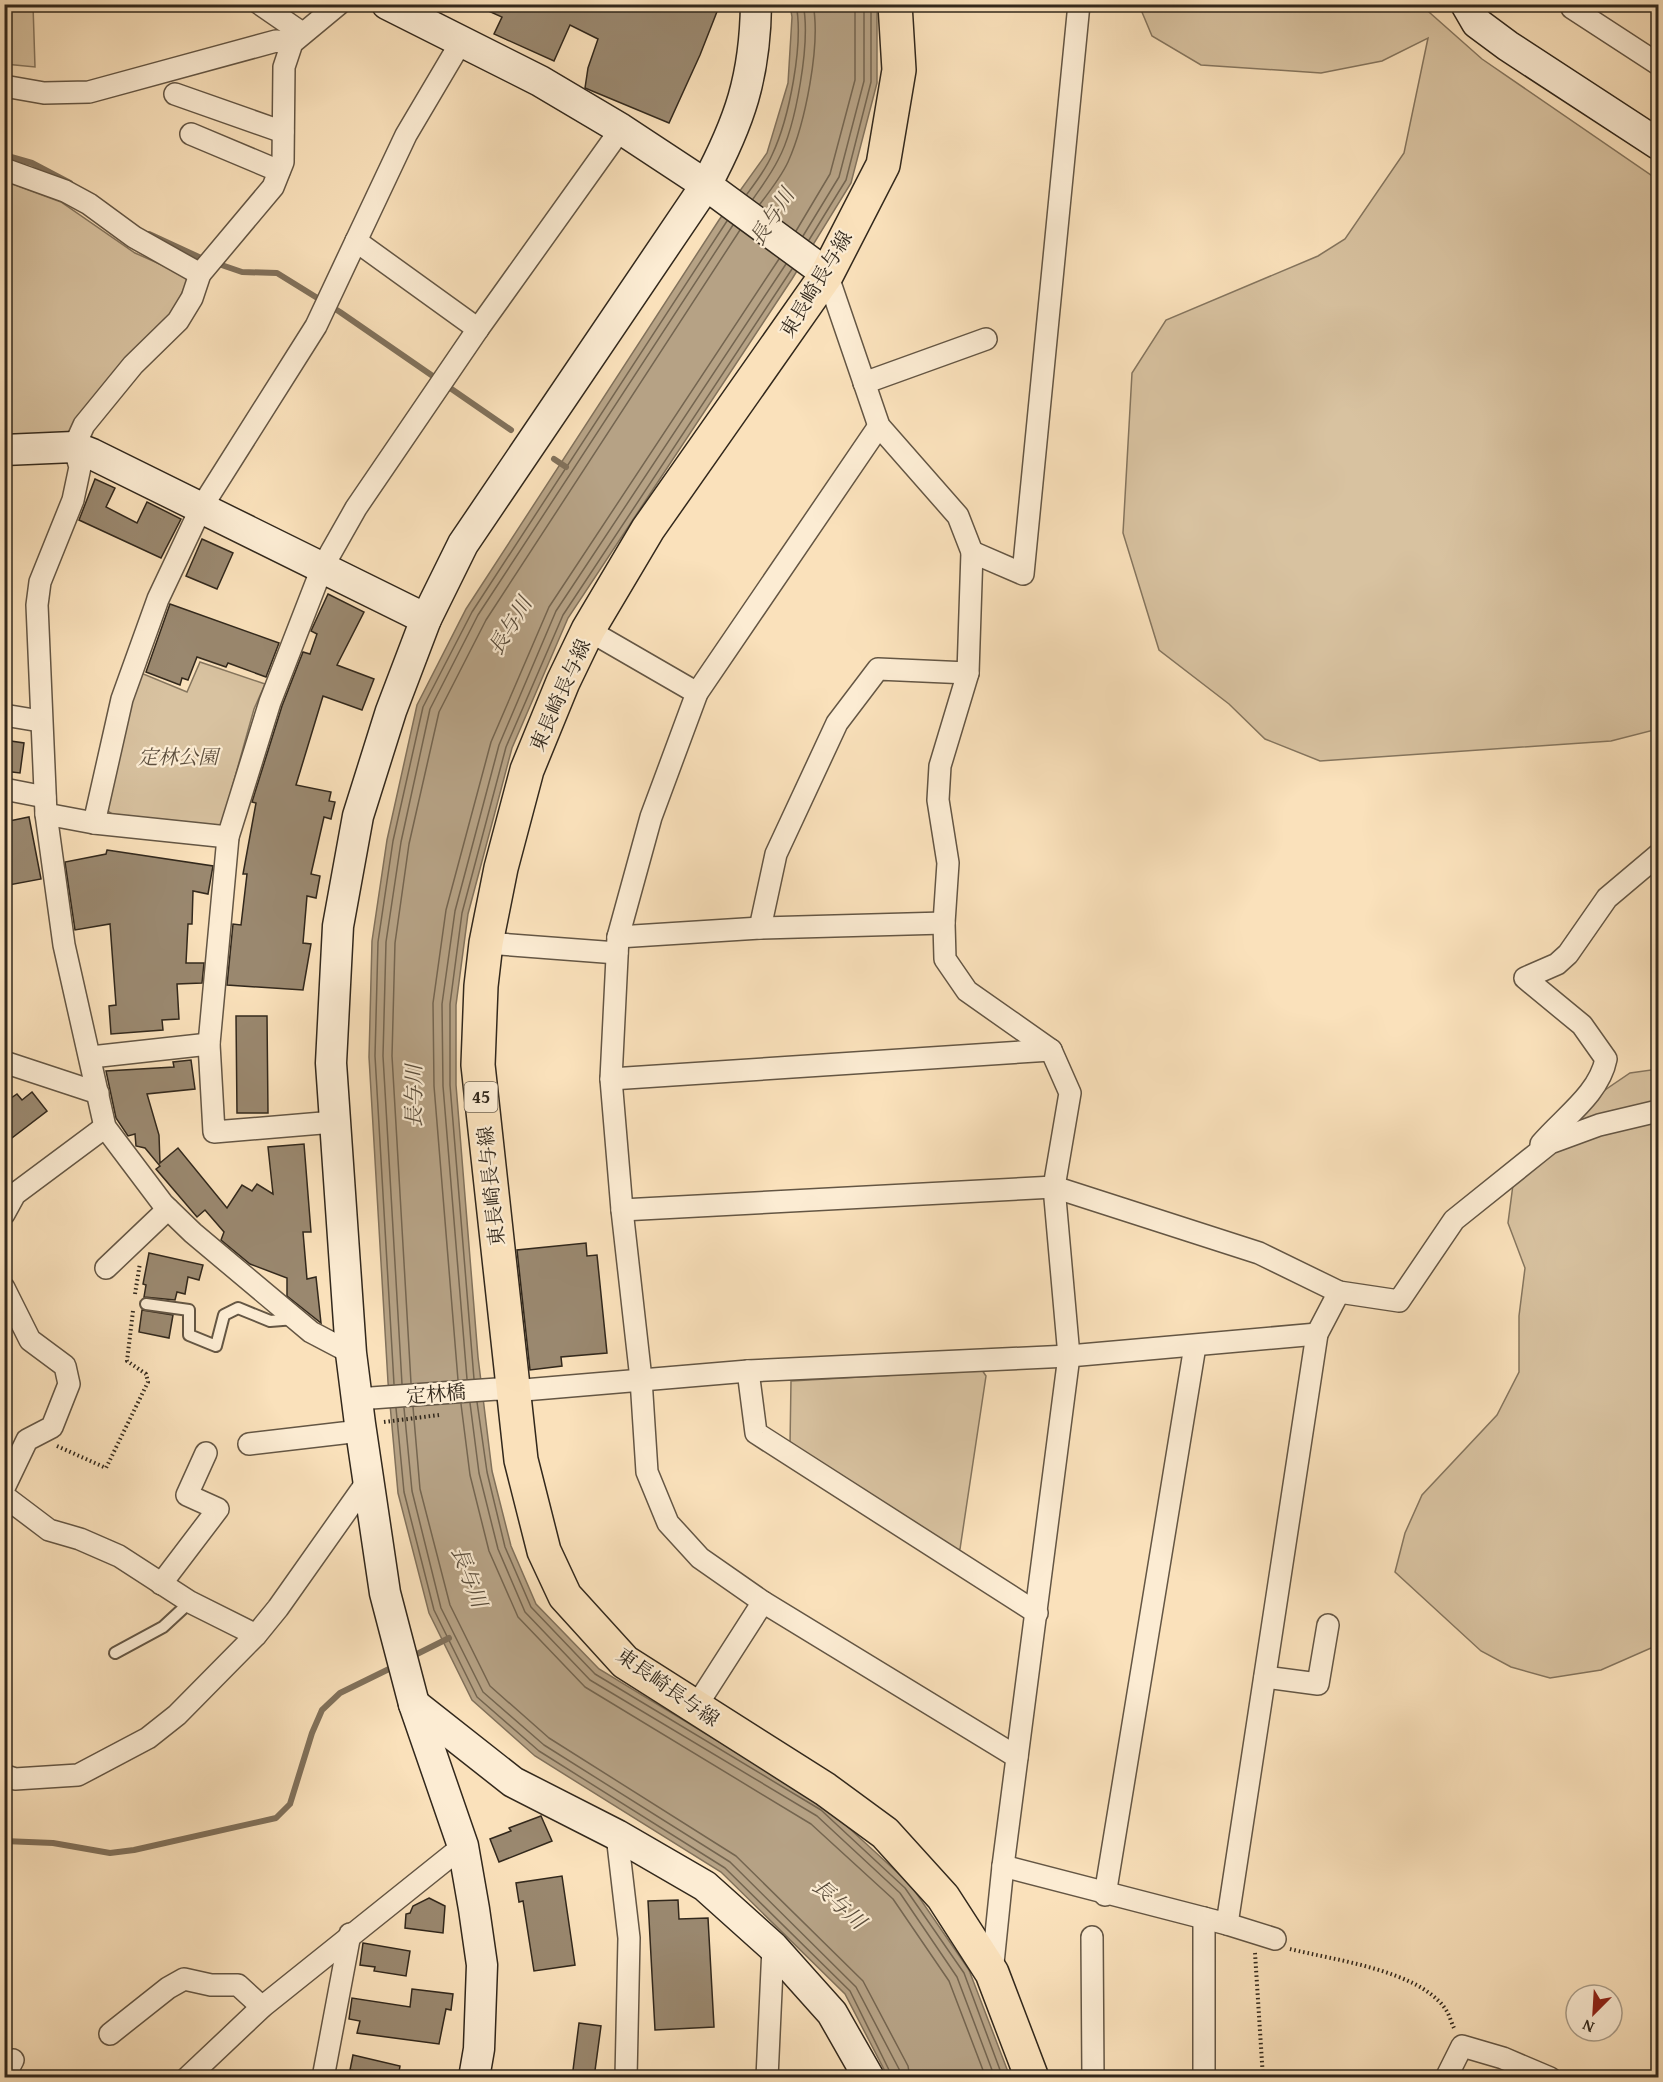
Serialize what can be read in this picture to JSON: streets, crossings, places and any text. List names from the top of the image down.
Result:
{
  "streets": {
    "main road": ["東長崎長与線", "45"],
    "street": ["定林橋"]
  },
  "crossings": [
    ["東長崎長与線", "定林橋"]
  ],
  "water": ["長与川"],
  "parks": ["定林公園"],
  "north": "bottom left"
}
